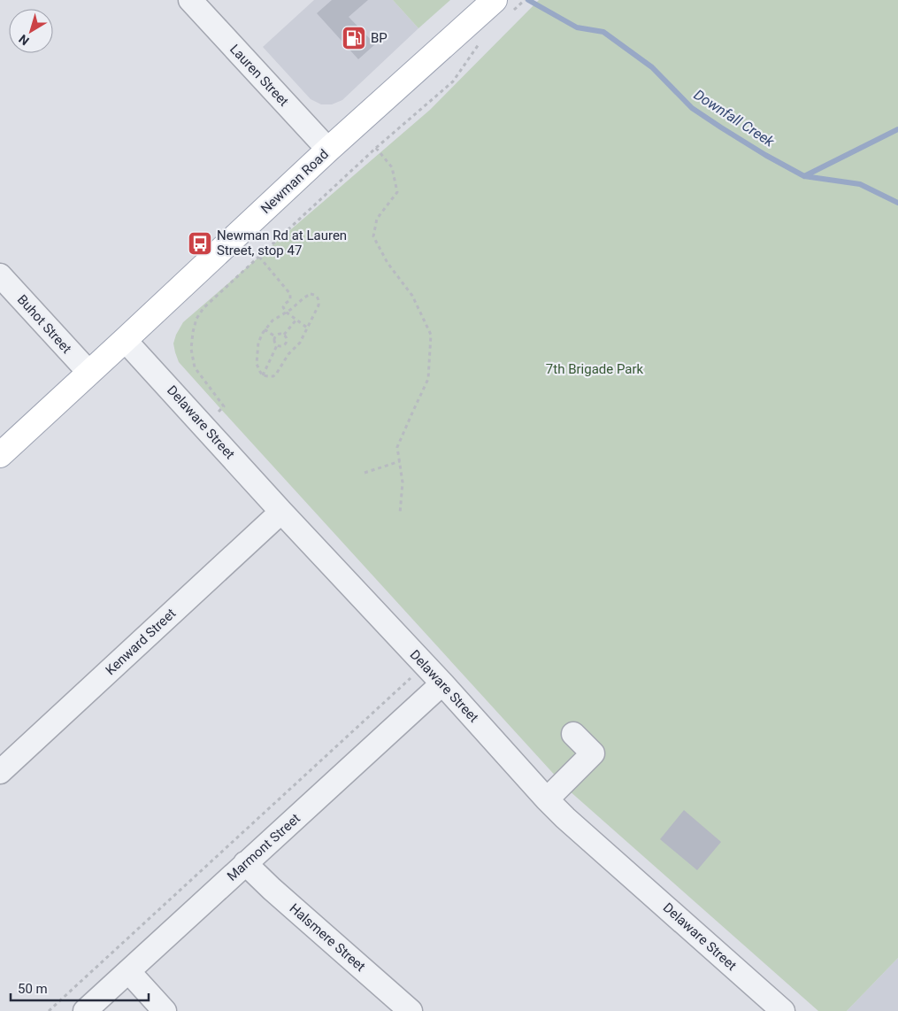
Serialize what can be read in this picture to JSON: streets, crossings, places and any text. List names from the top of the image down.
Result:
{
  "streets": {
    "main road": ["Newman Road"],
    "street": [
      "Lauren Street",
      "Buhot Street",
      "Delaware Street",
      "Kenward Street",
      "Marmont Street",
      "Halsmere Street"
    ]
  },
  "crossings": [
    ["Lauren Street", "Newman Road"],
    ["Newman Road", "Buhot Street"],
    ["Newman Road", "Delaware Street"],
    ["Delaware Street", "Kenward Street"],
    ["Delaware Street", "Marmont Street"],
    ["Marmont Street", "Halsmere Street"]
  ],
  "water": ["Downfall Creek"],
  "parks": ["7th Brigade Park"],
  "places": {
    "fuel station": ["BP"],
    "bus stop": ["Newman Rd at Lauren Street, stop 47"]
  },
  "scale_bar": "50 m",
  "north": "bottom left"
}
